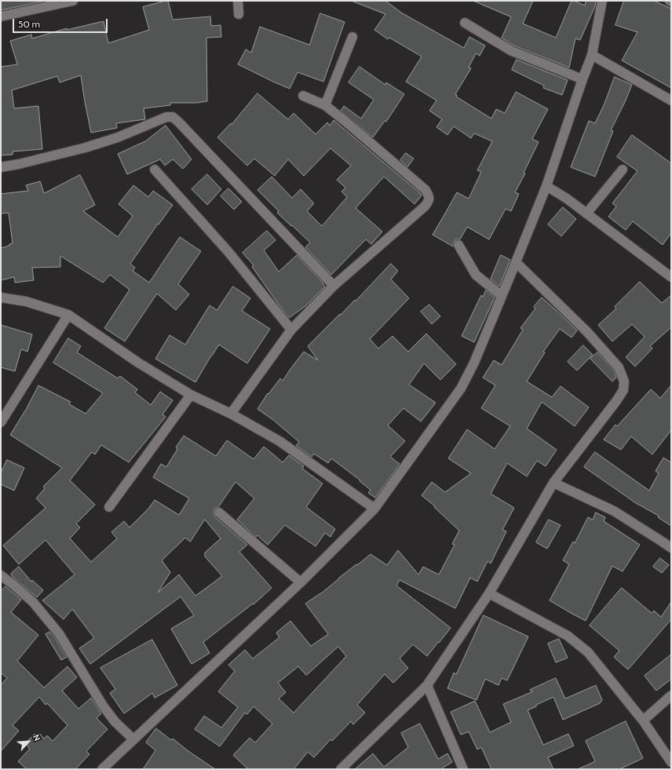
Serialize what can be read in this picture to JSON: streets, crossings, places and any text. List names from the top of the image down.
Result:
{
  "scale_bar": "50 m",
  "north": "top right"
}
